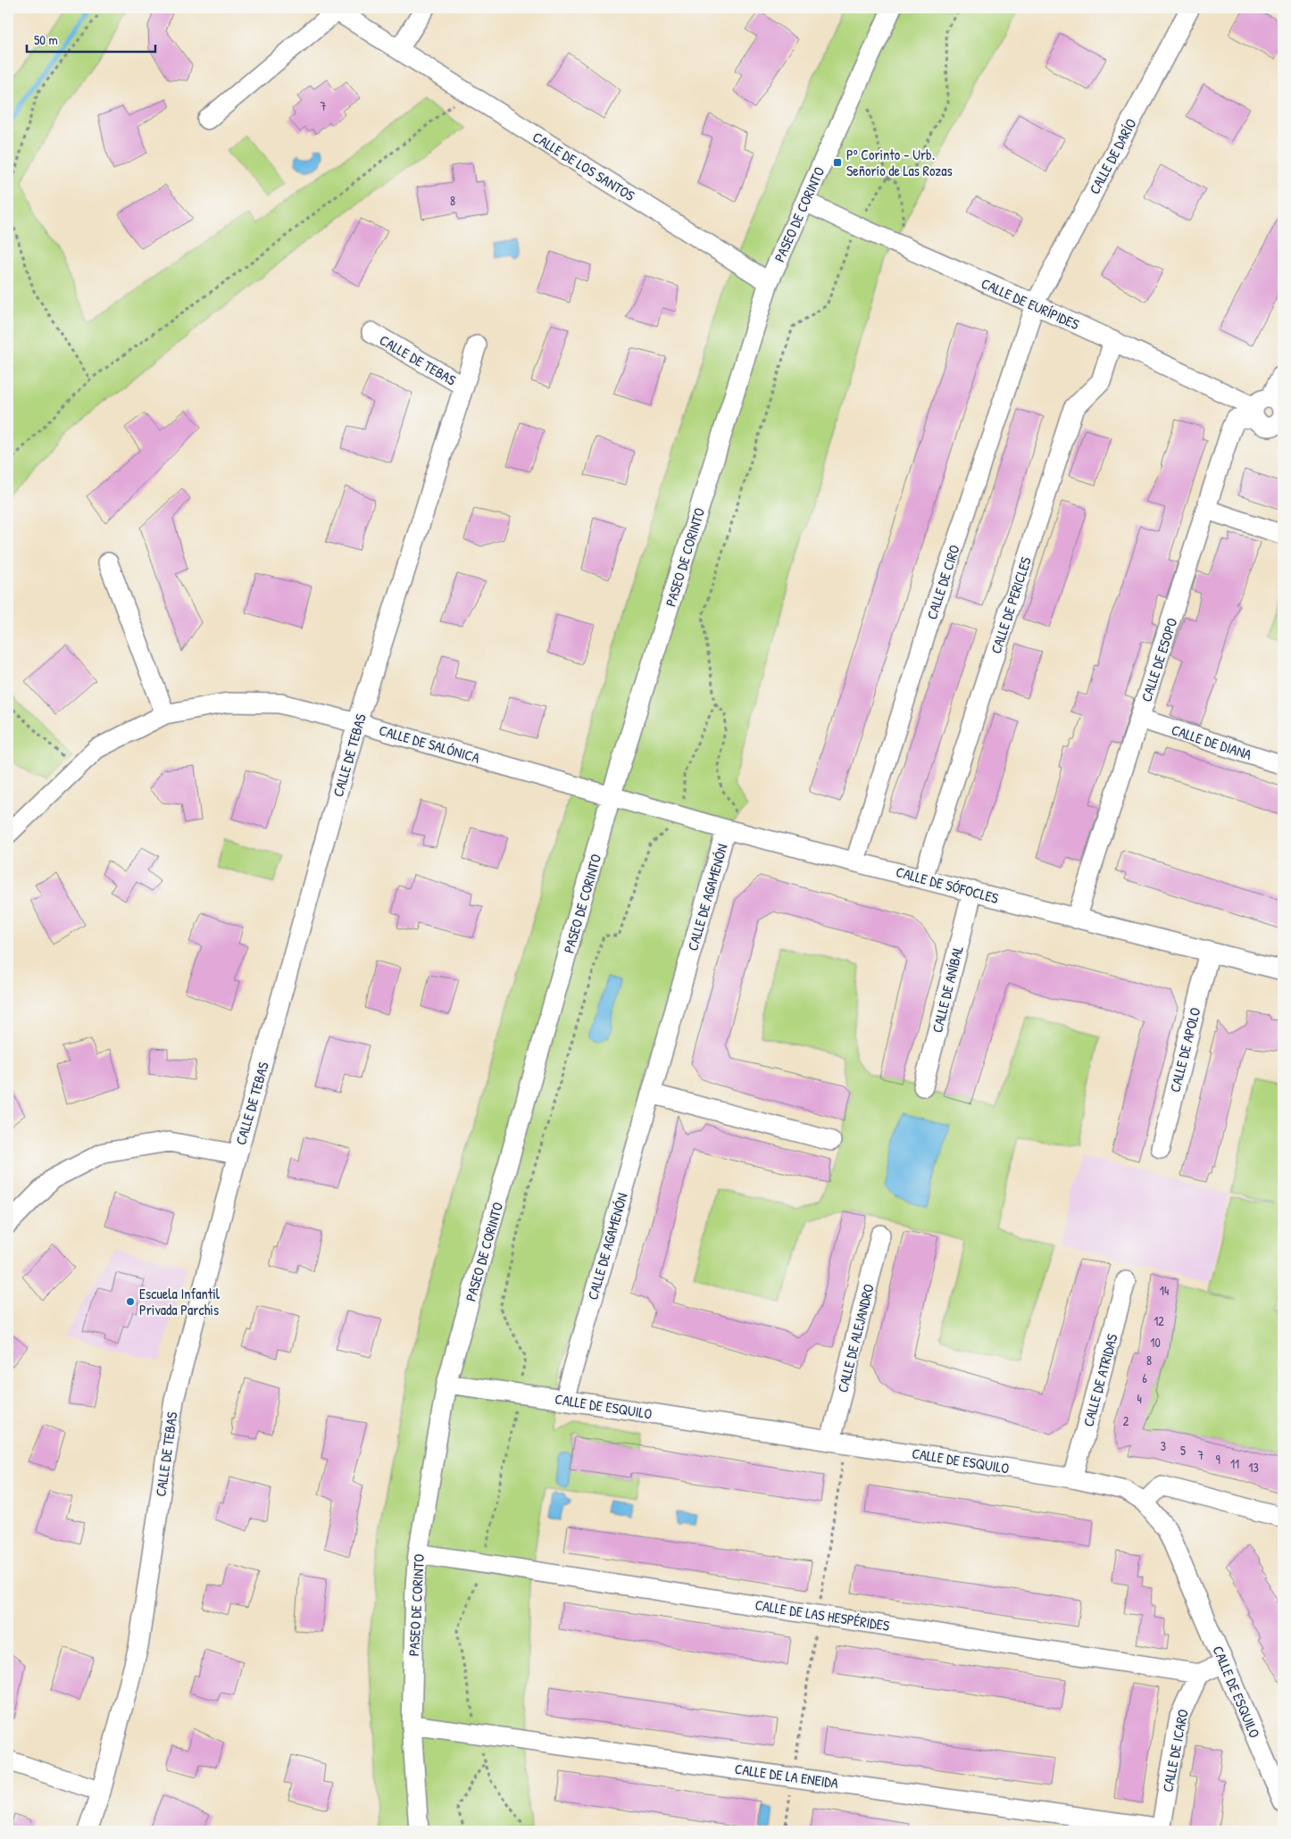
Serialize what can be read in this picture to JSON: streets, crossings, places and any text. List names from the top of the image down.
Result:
{
  "streets": {
    "street": [
      "CALLE DE DARÍO",
      "CALLE DE LOS SANTOS",
      "PASEO DE CORINTO",
      "CALLE DE EURÍPIDES",
      "CALLE DE TEBAS",
      "CALLE DE CIRO",
      "CALLE DE PERICLES",
      "CALLE DE ESOPO",
      "CALLE DE DIANA",
      "CALLE DE SALÓNICA",
      "CALLE DE SÓFOCLES",
      "CALLE DE AGAMENÓN",
      "CALLE DE ANÍBAL",
      "CALLE DE APOLO",
      "CALLE DE ALEJANDRO",
      "CALLE DE ATRIDAS",
      "CALLE DE ESQUILO",
      "CALLE DE LAS HESPÉRIDES",
      "CALLE DE ICARO",
      "CALLE DE LA ENEIDA"
    ]
  },
  "crossings": [
    ["CALLE DE DARÍO", "CALLE DE EURÍPIDES"],
    ["CALLE DE DARÍO", "CALLE DE CIRO"],
    ["CALLE DE LOS SANTOS", "PASEO DE CORINTO"],
    ["PASEO DE CORINTO", "CALLE DE EURÍPIDES"],
    ["PASEO DE CORINTO", "CALLE DE SALÓNICA"],
    ["PASEO DE CORINTO", "CALLE DE SÓFOCLES"],
    ["PASEO DE CORINTO", "CALLE DE ESQUILO"],
    ["PASEO DE CORINTO", "CALLE DE LAS HESPÉRIDES"],
    ["PASEO DE CORINTO", "CALLE DE LA ENEIDA"],
    ["CALLE DE EURÍPIDES", "CALLE DE CIRO"],
    ["CALLE DE EURÍPIDES", "CALLE DE PERICLES"],
    ["CALLE DE EURÍPIDES", "CALLE DE ESOPO"],
    ["CALLE DE TEBAS", "CALLE DE SALÓNICA"],
    ["CALLE DE CIRO", "CALLE DE SÓFOCLES"],
    ["CALLE DE PERICLES", "CALLE DE SÓFOCLES"],
    ["CALLE DE ESOPO", "CALLE DE DIANA"],
    ["CALLE DE ESOPO", "CALLE DE SÓFOCLES"],
    ["CALLE DE SALÓNICA", "CALLE DE SÓFOCLES"],
    ["CALLE DE SÓFOCLES", "CALLE DE AGAMENÓN"],
    ["CALLE DE SÓFOCLES", "CALLE DE ANÍBAL"],
    ["CALLE DE SÓFOCLES", "CALLE DE APOLO"],
    ["CALLE DE AGAMENÓN", "CALLE DE ESQUILO"],
    ["CALLE DE ALEJANDRO", "CALLE DE ESQUILO"],
    ["CALLE DE ATRIDAS", "CALLE DE ESQUILO"],
    ["CALLE DE LAS HESPÉRIDES", "CALLE DE ICARO"],
    ["CALLE DE ICARO", "CALLE DE LA ENEIDA"]
  ],
  "places": {
    "transit": ["Pº Corinto - Urb. Señorío de Las Rozas"],
    "other": ["Escuela Infantil Privada Parchis"]
  },
  "house_numbers": [
    "7",
    "8",
    "14",
    "12",
    "10",
    "8",
    "6",
    "4",
    "2",
    "3",
    "5",
    "7",
    "9",
    "11",
    "13"
  ],
  "scale_bar": "50 m"
}
